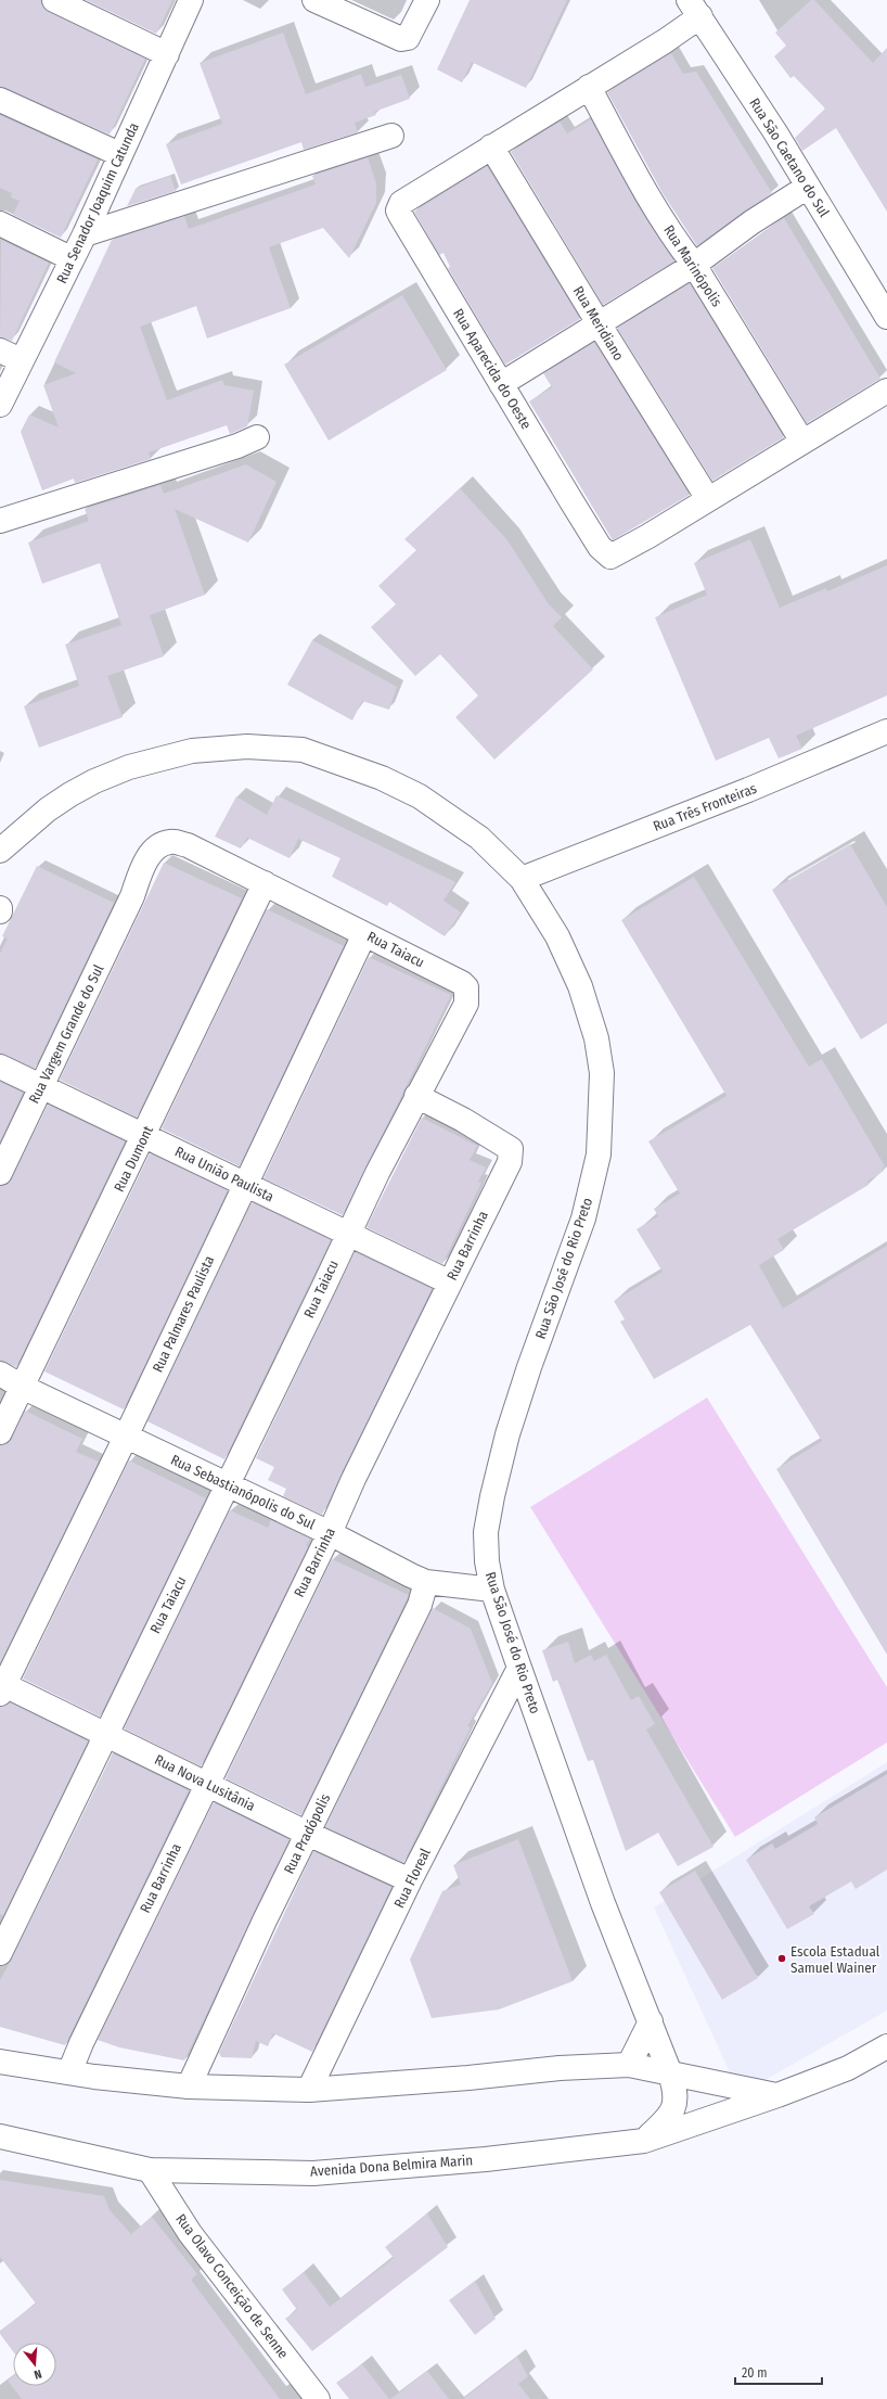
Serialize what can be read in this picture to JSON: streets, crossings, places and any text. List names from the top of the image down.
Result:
{
  "streets": {
    "street": [
      "Rua São Caetano do Sul",
      "Rua Senador Joaquim Catunda",
      "Rua Marinópolis",
      "Rua Meridiano",
      "Rua Aparecida do Oeste",
      "Rua Três Fronteiras",
      "Rua Taiacu",
      "Rua Vargem Grande do Sul",
      "Rua Dumont",
      "Rua União Paulista",
      "Rua Barrinha",
      "Rua São José do Rio Preto",
      "Rua Palmares Paulista",
      "Rua Sebastianópolis do Sul",
      "Rua Nova Lusitânia",
      "Rua Pradópolis",
      "Rua Floreal",
      "Avenida Dona Belmira Marin",
      "Rua Olavo Conceição de Senne"
    ]
  },
  "crossings": [
    ["Rua São Caetano do Sul", "Rua Aparecida do Oeste"],
    ["Rua Marinópolis", "Rua Aparecida do Oeste"],
    ["Rua Meridiano", "Rua Aparecida do Oeste"],
    ["Rua Três Fronteiras", "Rua São José do Rio Preto"],
    ["Rua Taiacu", "Rua Vargem Grande do Sul"],
    ["Rua Taiacu", "Rua Dumont"],
    ["Rua Taiacu", "Rua União Paulista"],
    ["Rua Taiacu", "Rua Barrinha"],
    ["Rua Taiacu", "Rua Palmares Paulista"],
    ["Rua Taiacu", "Rua Sebastianópolis do Sul"],
    ["Rua Taiacu", "Rua Nova Lusitânia"],
    ["Rua Vargem Grande do Sul", "Rua União Paulista"],
    ["Rua Dumont", "Rua União Paulista"],
    ["Rua Dumont", "Rua Sebastianópolis do Sul"],
    ["Rua União Paulista", "Rua Barrinha"],
    ["Rua União Paulista", "Rua Palmares Paulista"],
    ["Rua Barrinha", "Rua Sebastianópolis do Sul"],
    ["Rua Barrinha", "Rua Nova Lusitânia"],
    ["Rua São José do Rio Preto", "Rua Sebastianópolis do Sul"],
    ["Rua São José do Rio Preto", "Rua Floreal"],
    ["Rua São José do Rio Preto", "Avenida Dona Belmira Marin"],
    ["Rua Palmares Paulista", "Rua Sebastianópolis do Sul"],
    ["Rua Palmares Paulista", "Rua Nova Lusitânia"],
    ["Rua Sebastianópolis do Sul", "Rua Pradópolis"],
    ["Rua Nova Lusitânia", "Rua Pradópolis"],
    ["Rua Nova Lusitânia", "Rua Floreal"],
    ["Avenida Dona Belmira Marin", "Rua Olavo Conceição de Senne"]
  ],
  "places": ["Escola Estadual Samuel Wainer"],
  "scale_bar": "20 m",
  "north": "bottom"
}
